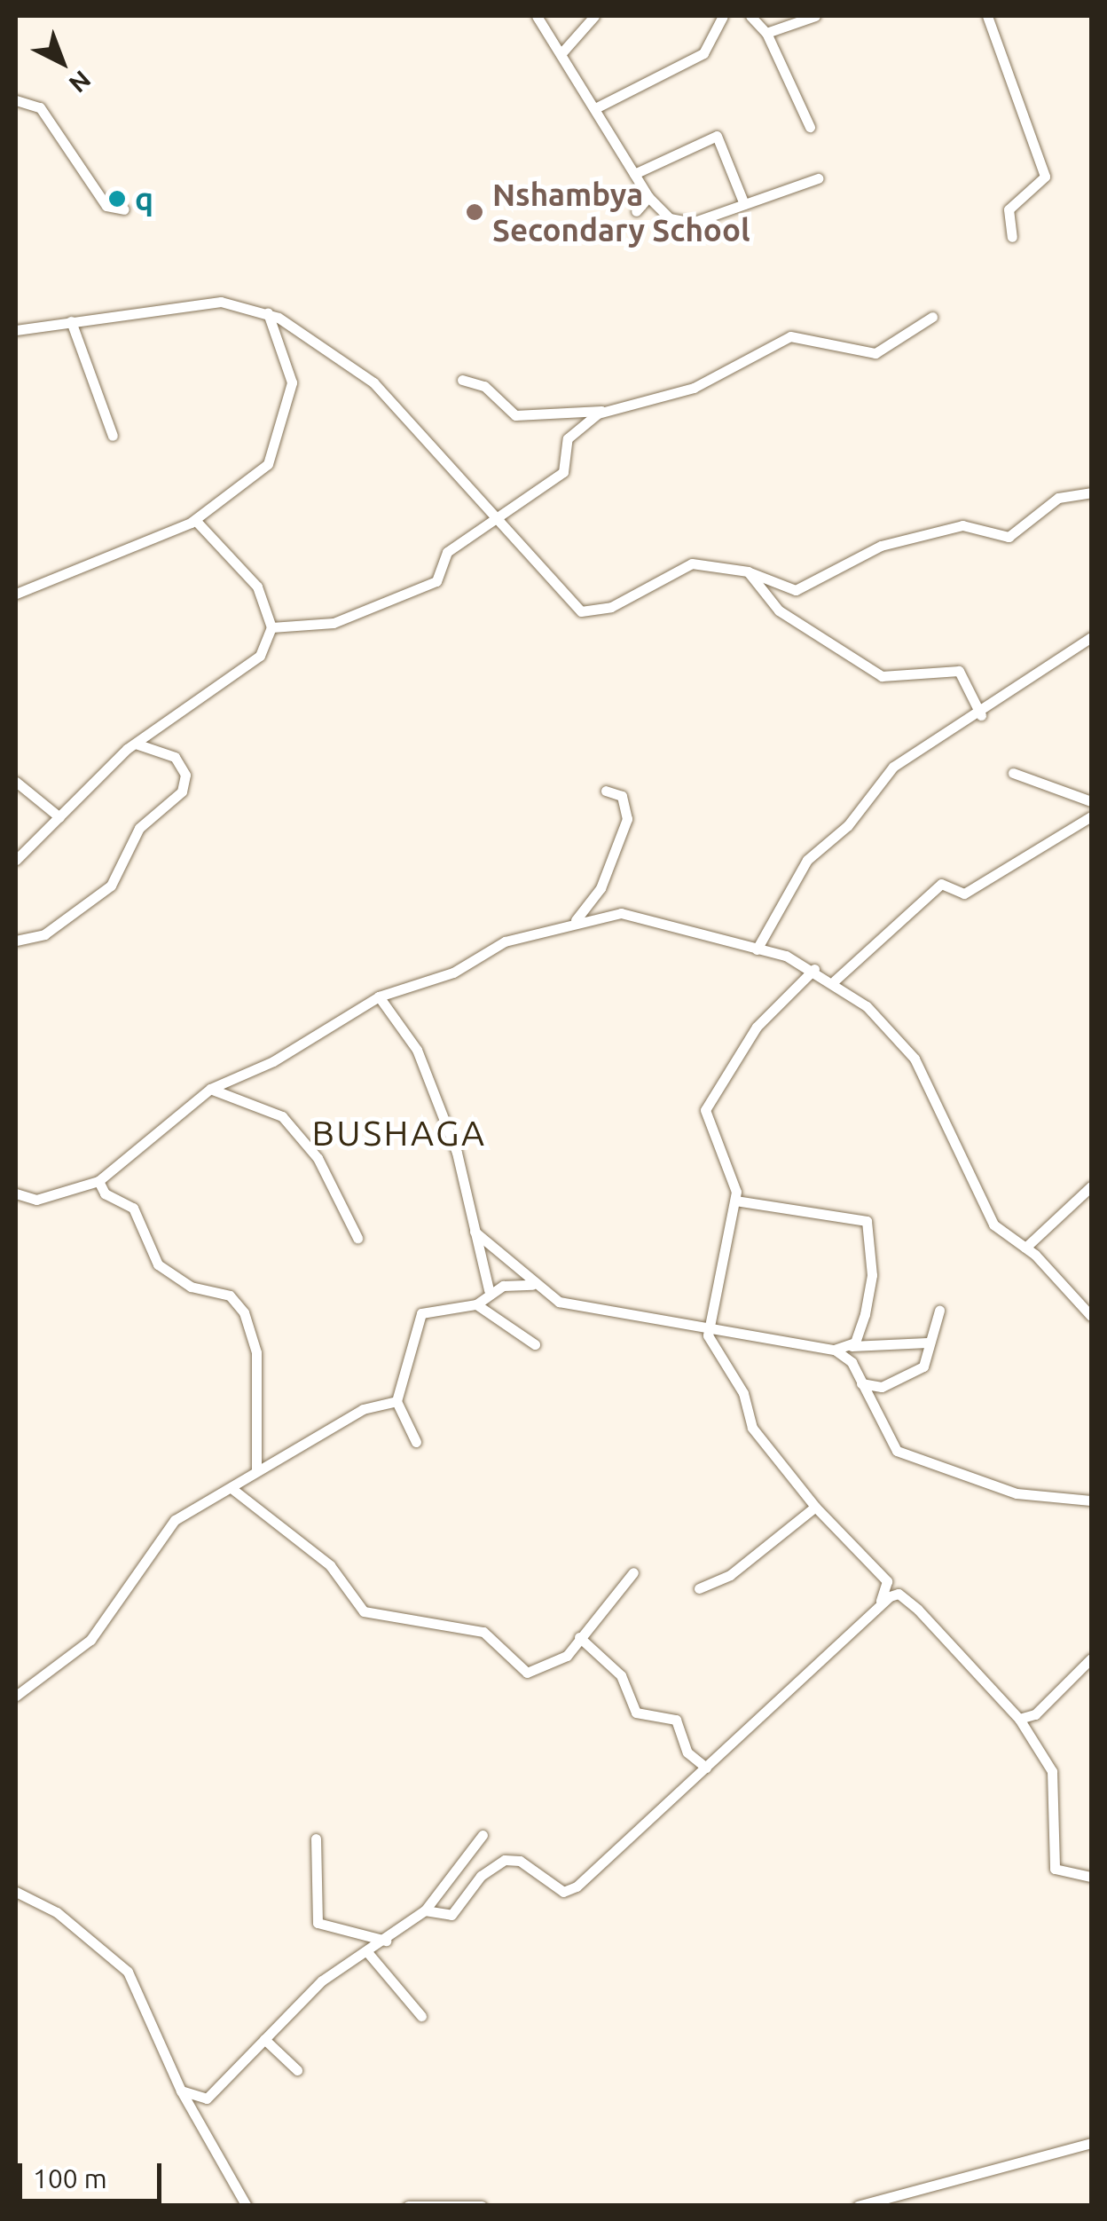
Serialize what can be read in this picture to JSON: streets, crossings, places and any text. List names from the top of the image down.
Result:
{
  "districts": ["BUSHAGA"],
  "places": ["q", "Nshambya Secondary School"],
  "scale_bar": "100 m",
  "north": "bottom right"
}
